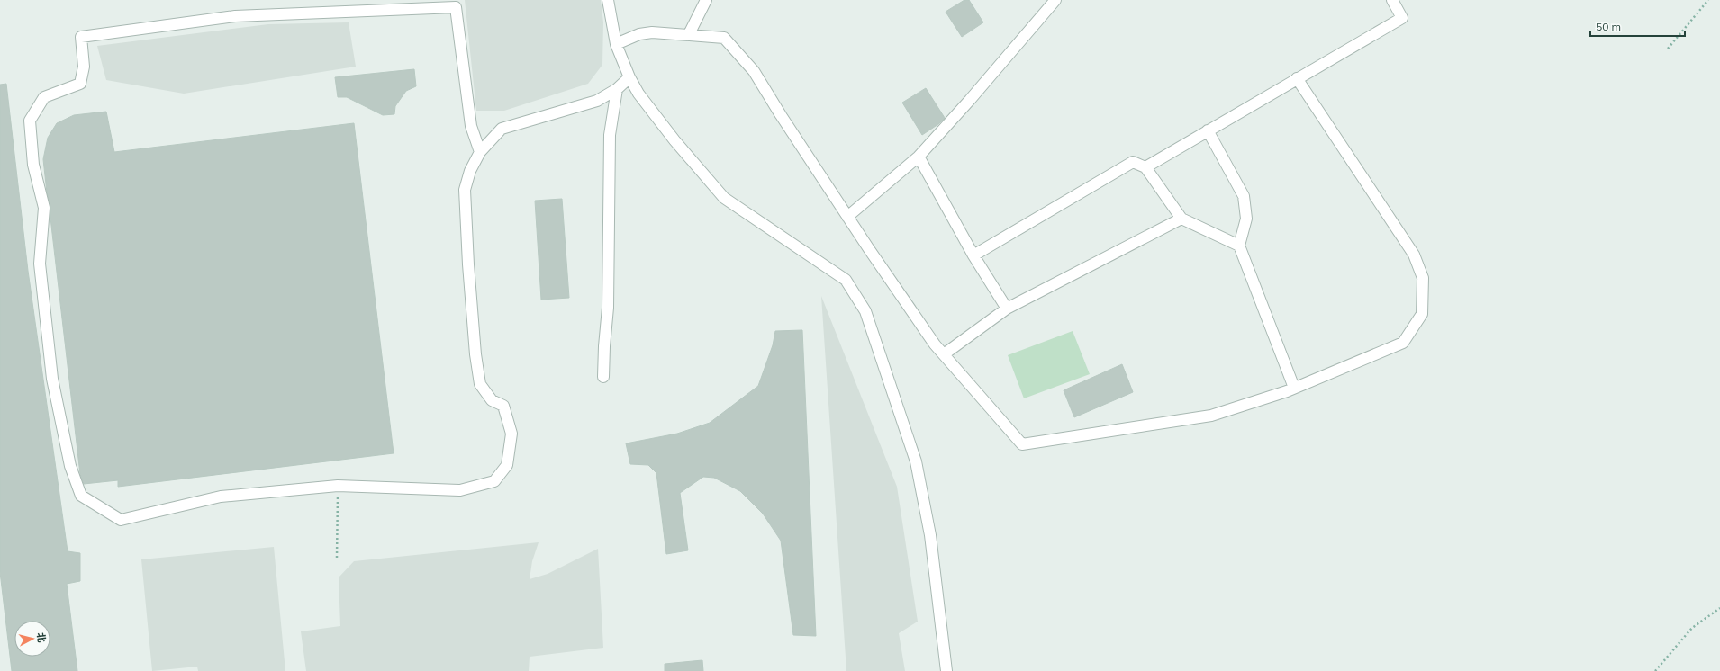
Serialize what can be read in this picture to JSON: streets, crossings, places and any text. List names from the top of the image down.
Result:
{
  "scale_bar": "50 m",
  "north": "right"
}
